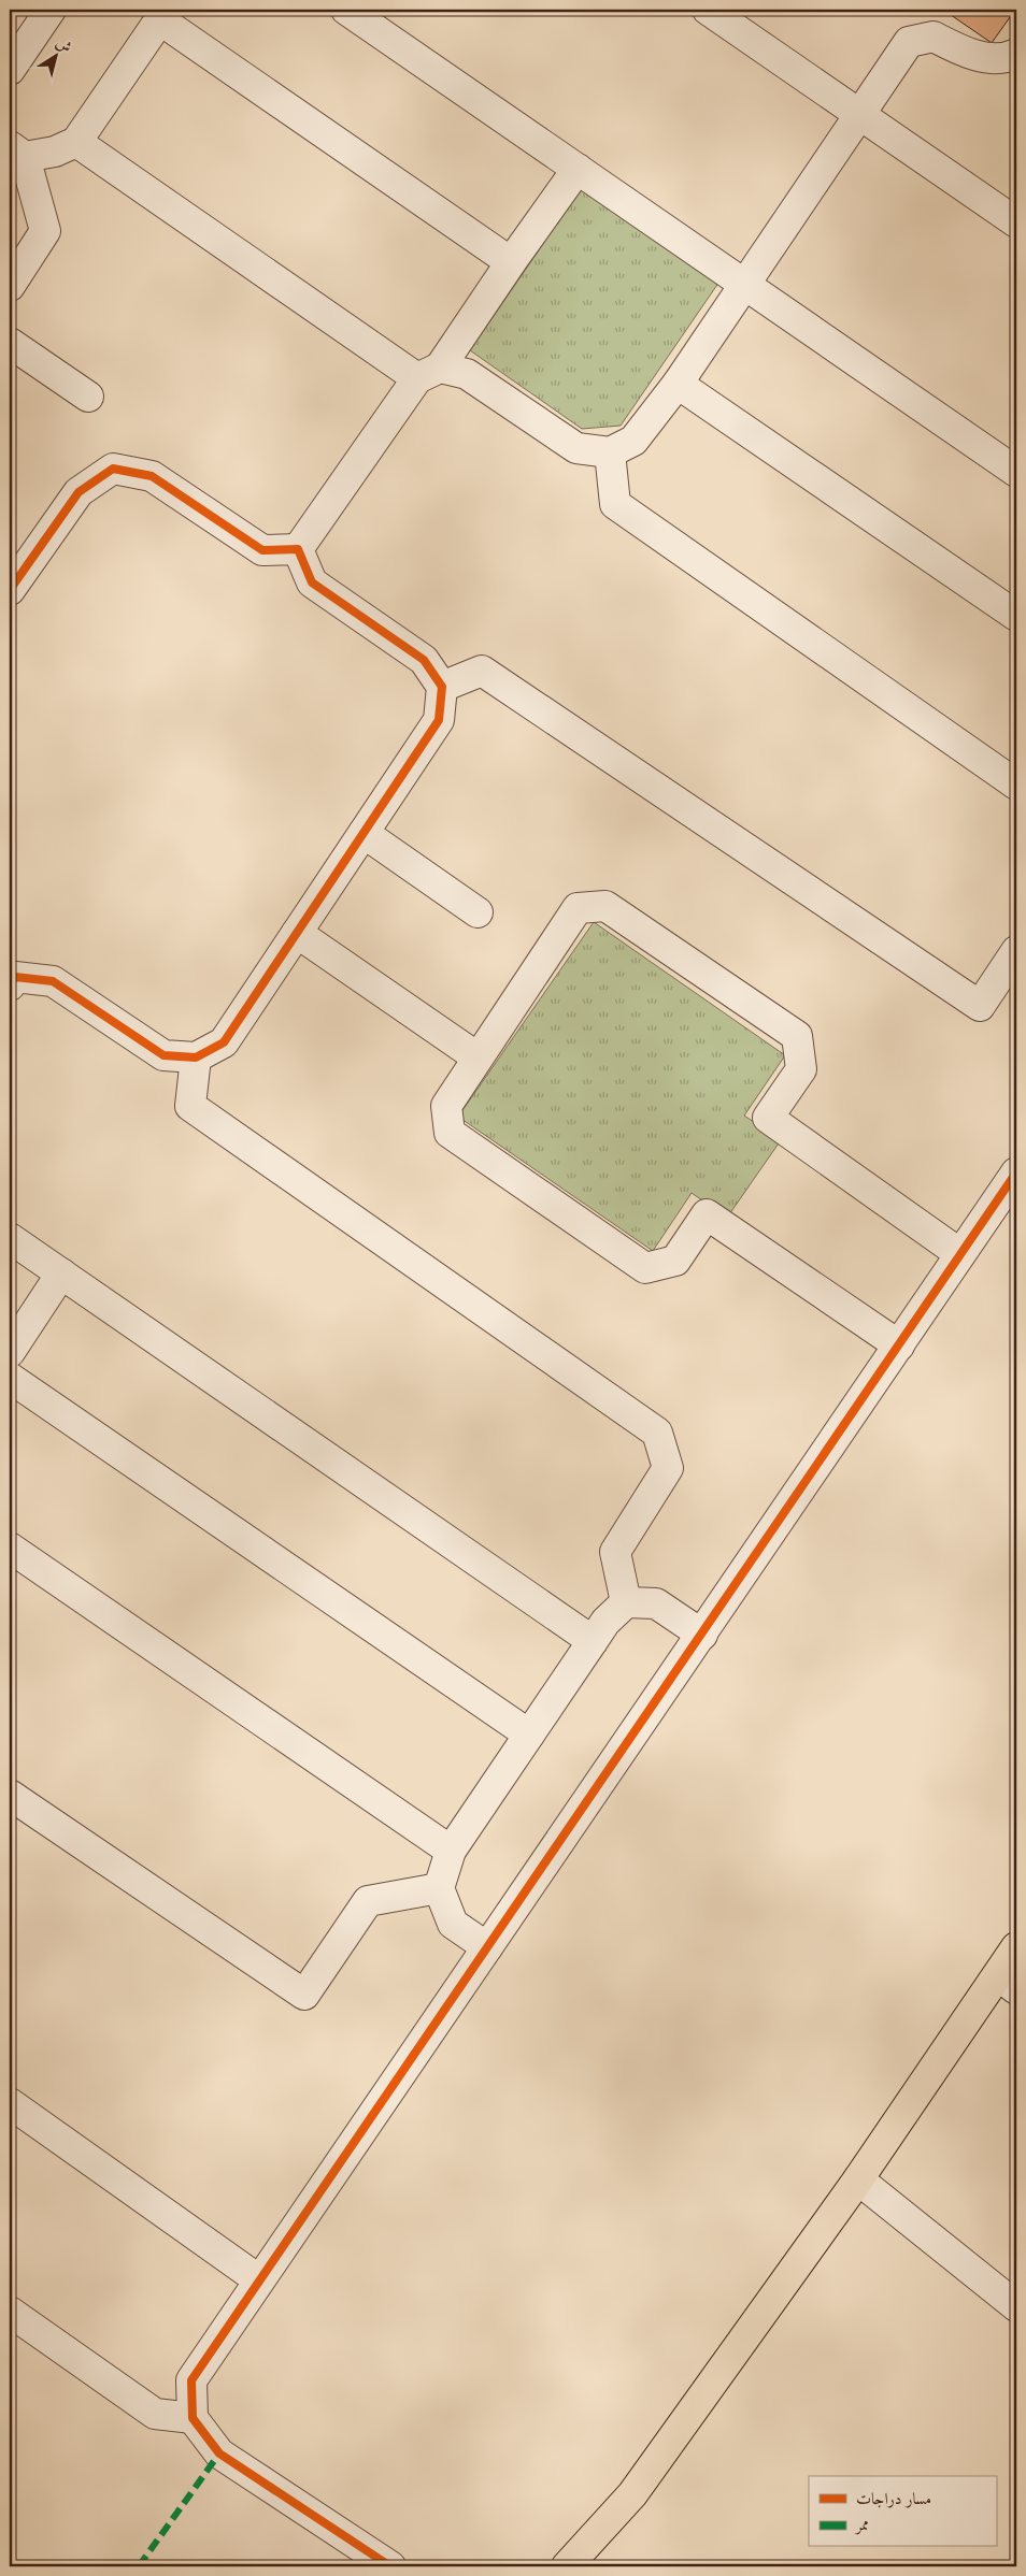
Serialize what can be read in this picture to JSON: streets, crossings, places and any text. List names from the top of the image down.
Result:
{
  "legend": ["مسار دراجات", "ممر"],
  "north": "top right"
}
